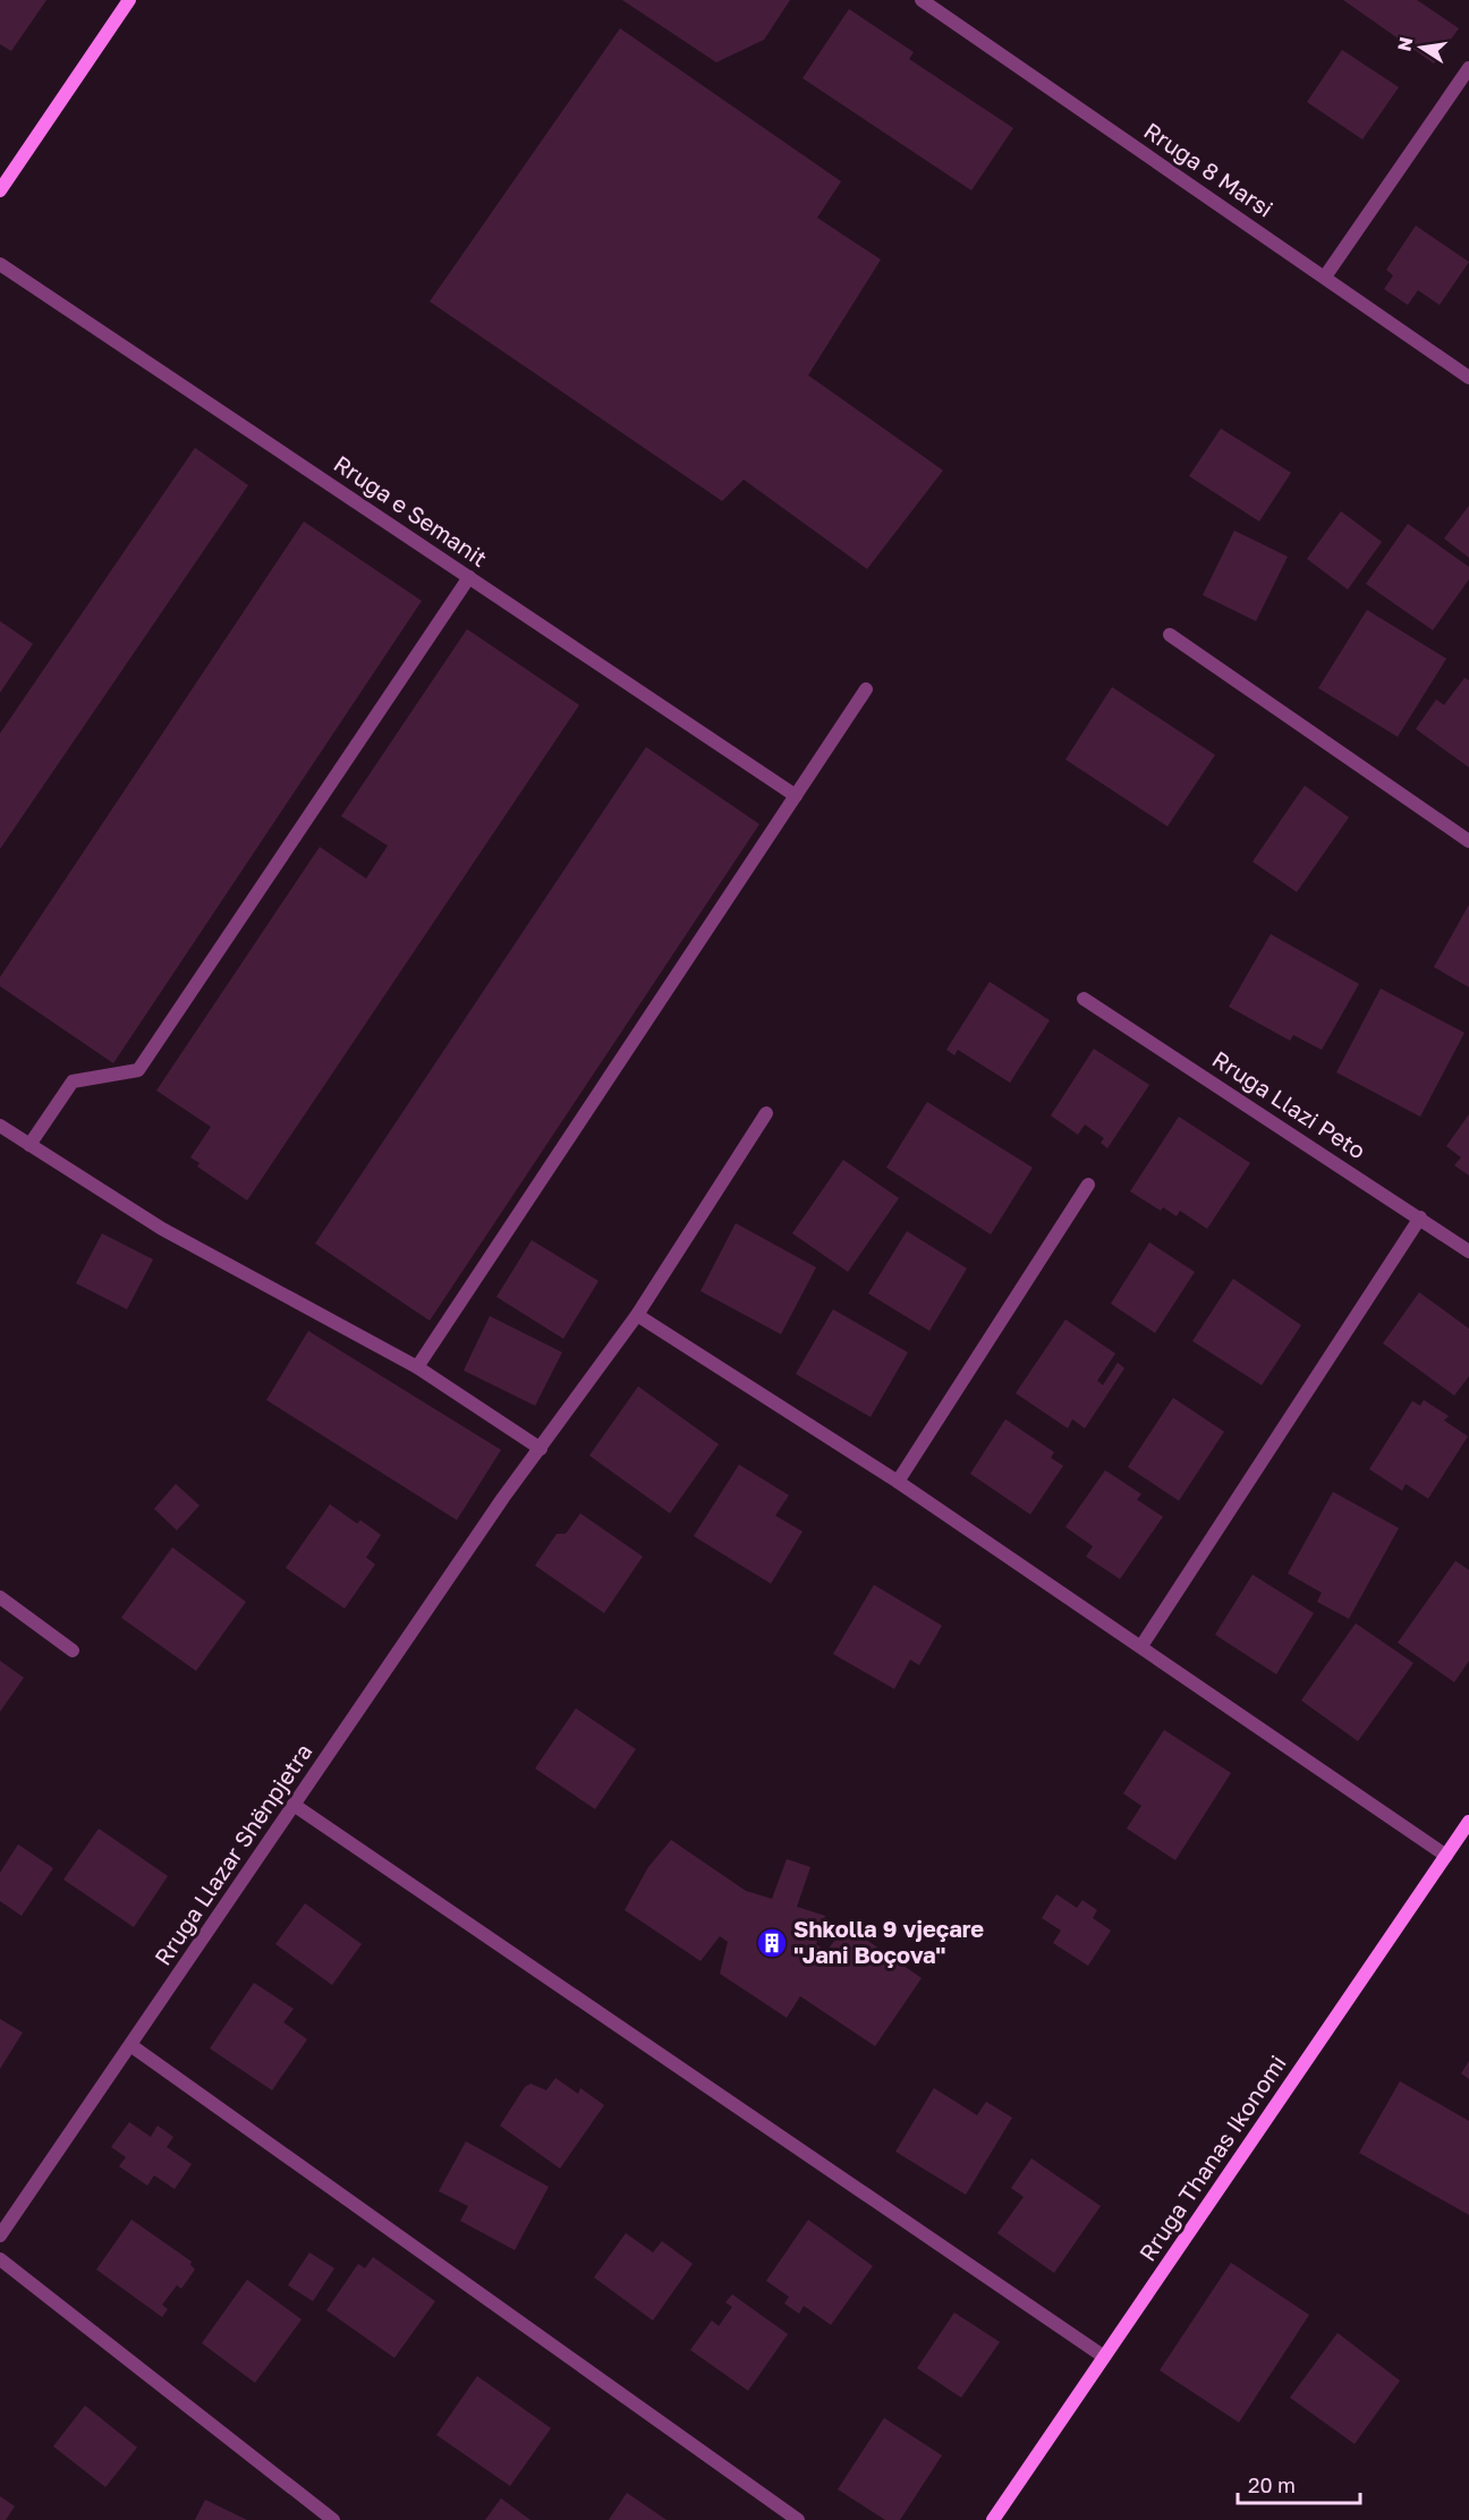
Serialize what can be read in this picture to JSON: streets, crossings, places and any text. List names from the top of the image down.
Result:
{
  "streets": {
    "street": [
      "Rruga 8 Marsi",
      "Rruga e Semanit",
      "Rruga Llazi Peto",
      "Rruga Llazar Shënpjetra",
      "Rruga Thanas Ikonomi"
    ]
  },
  "places": {
    "building": ["Shkolla 9 vjeçare \"Jani Boçova\""]
  },
  "scale_bar": "20 m",
  "north": "left"
}
